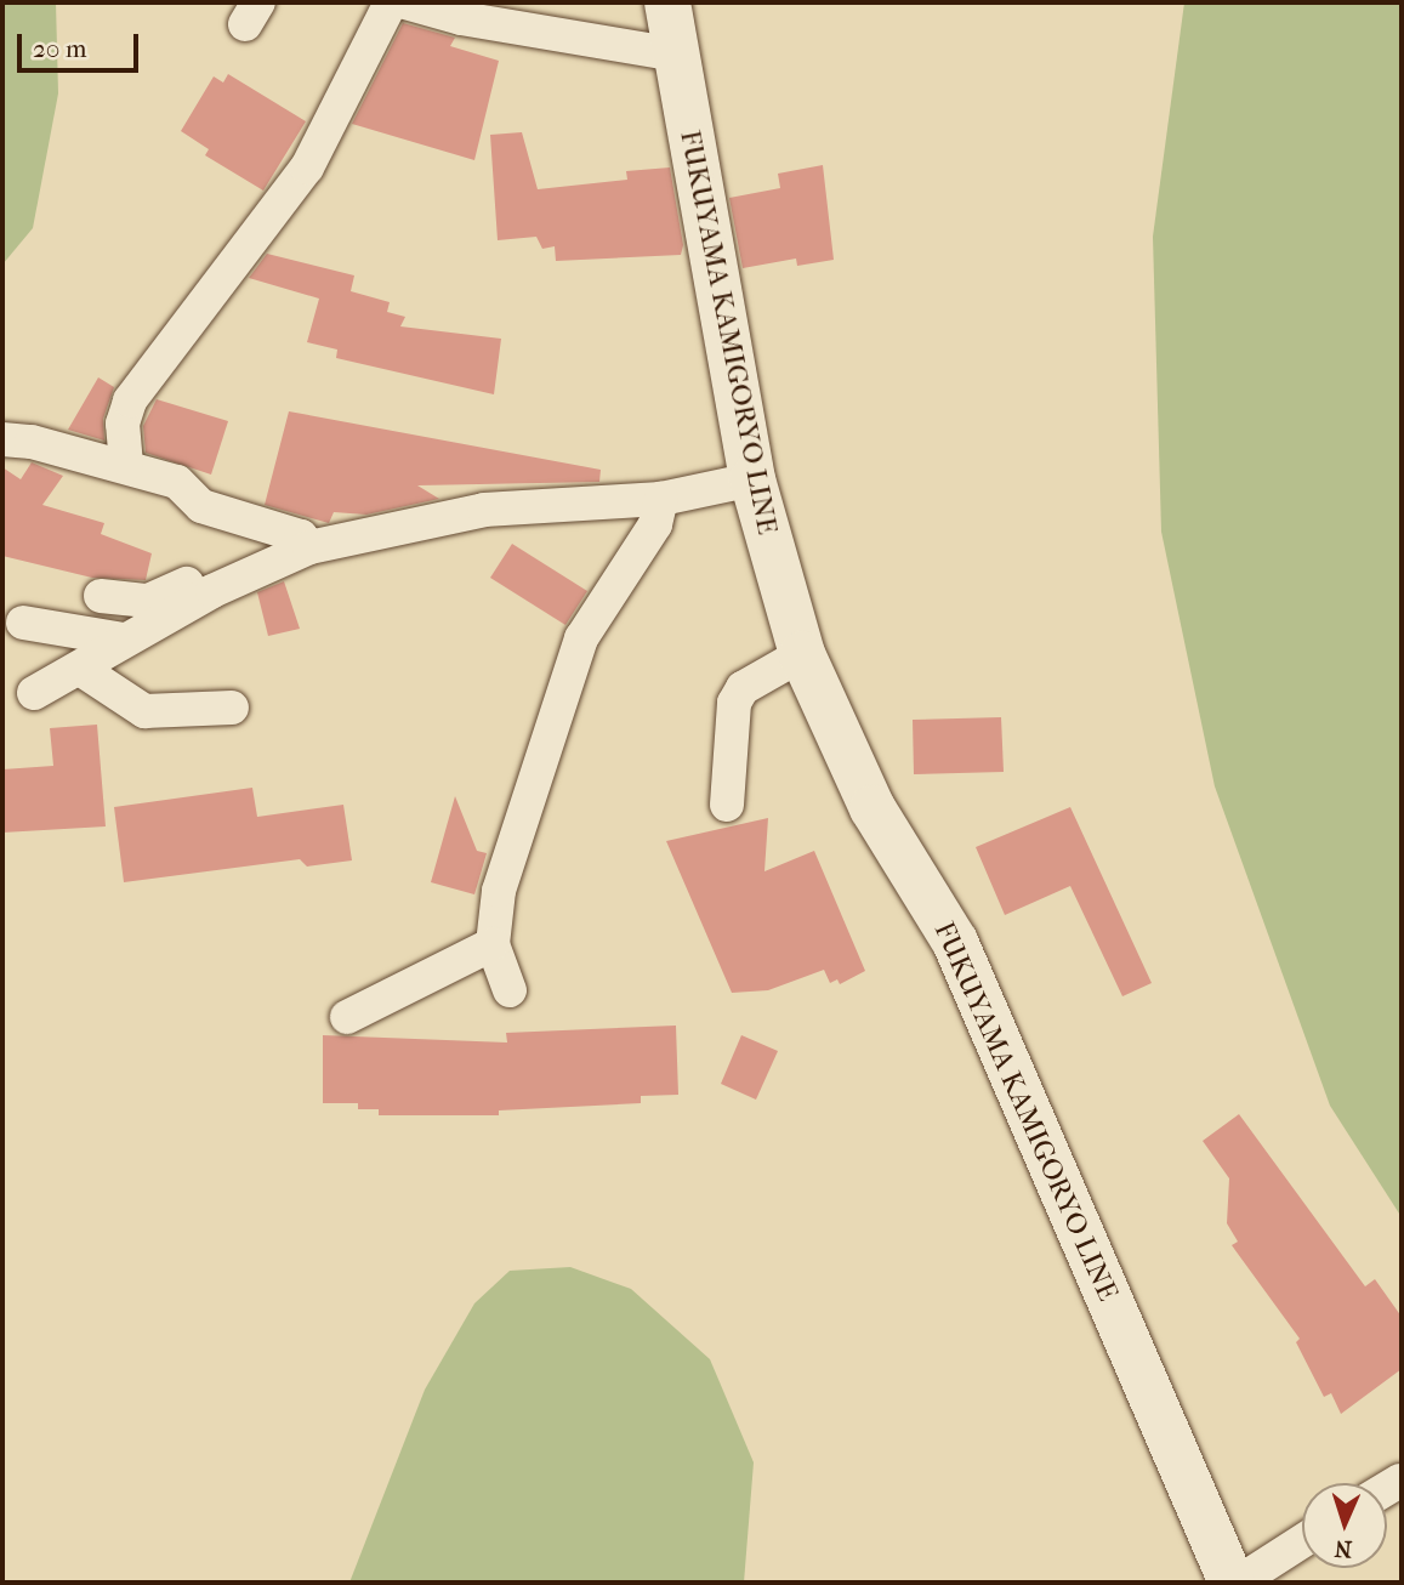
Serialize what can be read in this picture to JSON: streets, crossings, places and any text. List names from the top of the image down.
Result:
{
  "streets": {
    "main road": ["FUKUYAMA KAMIGORYO LINE"]
  },
  "scale_bar": "20 m",
  "north": "bottom"
}
